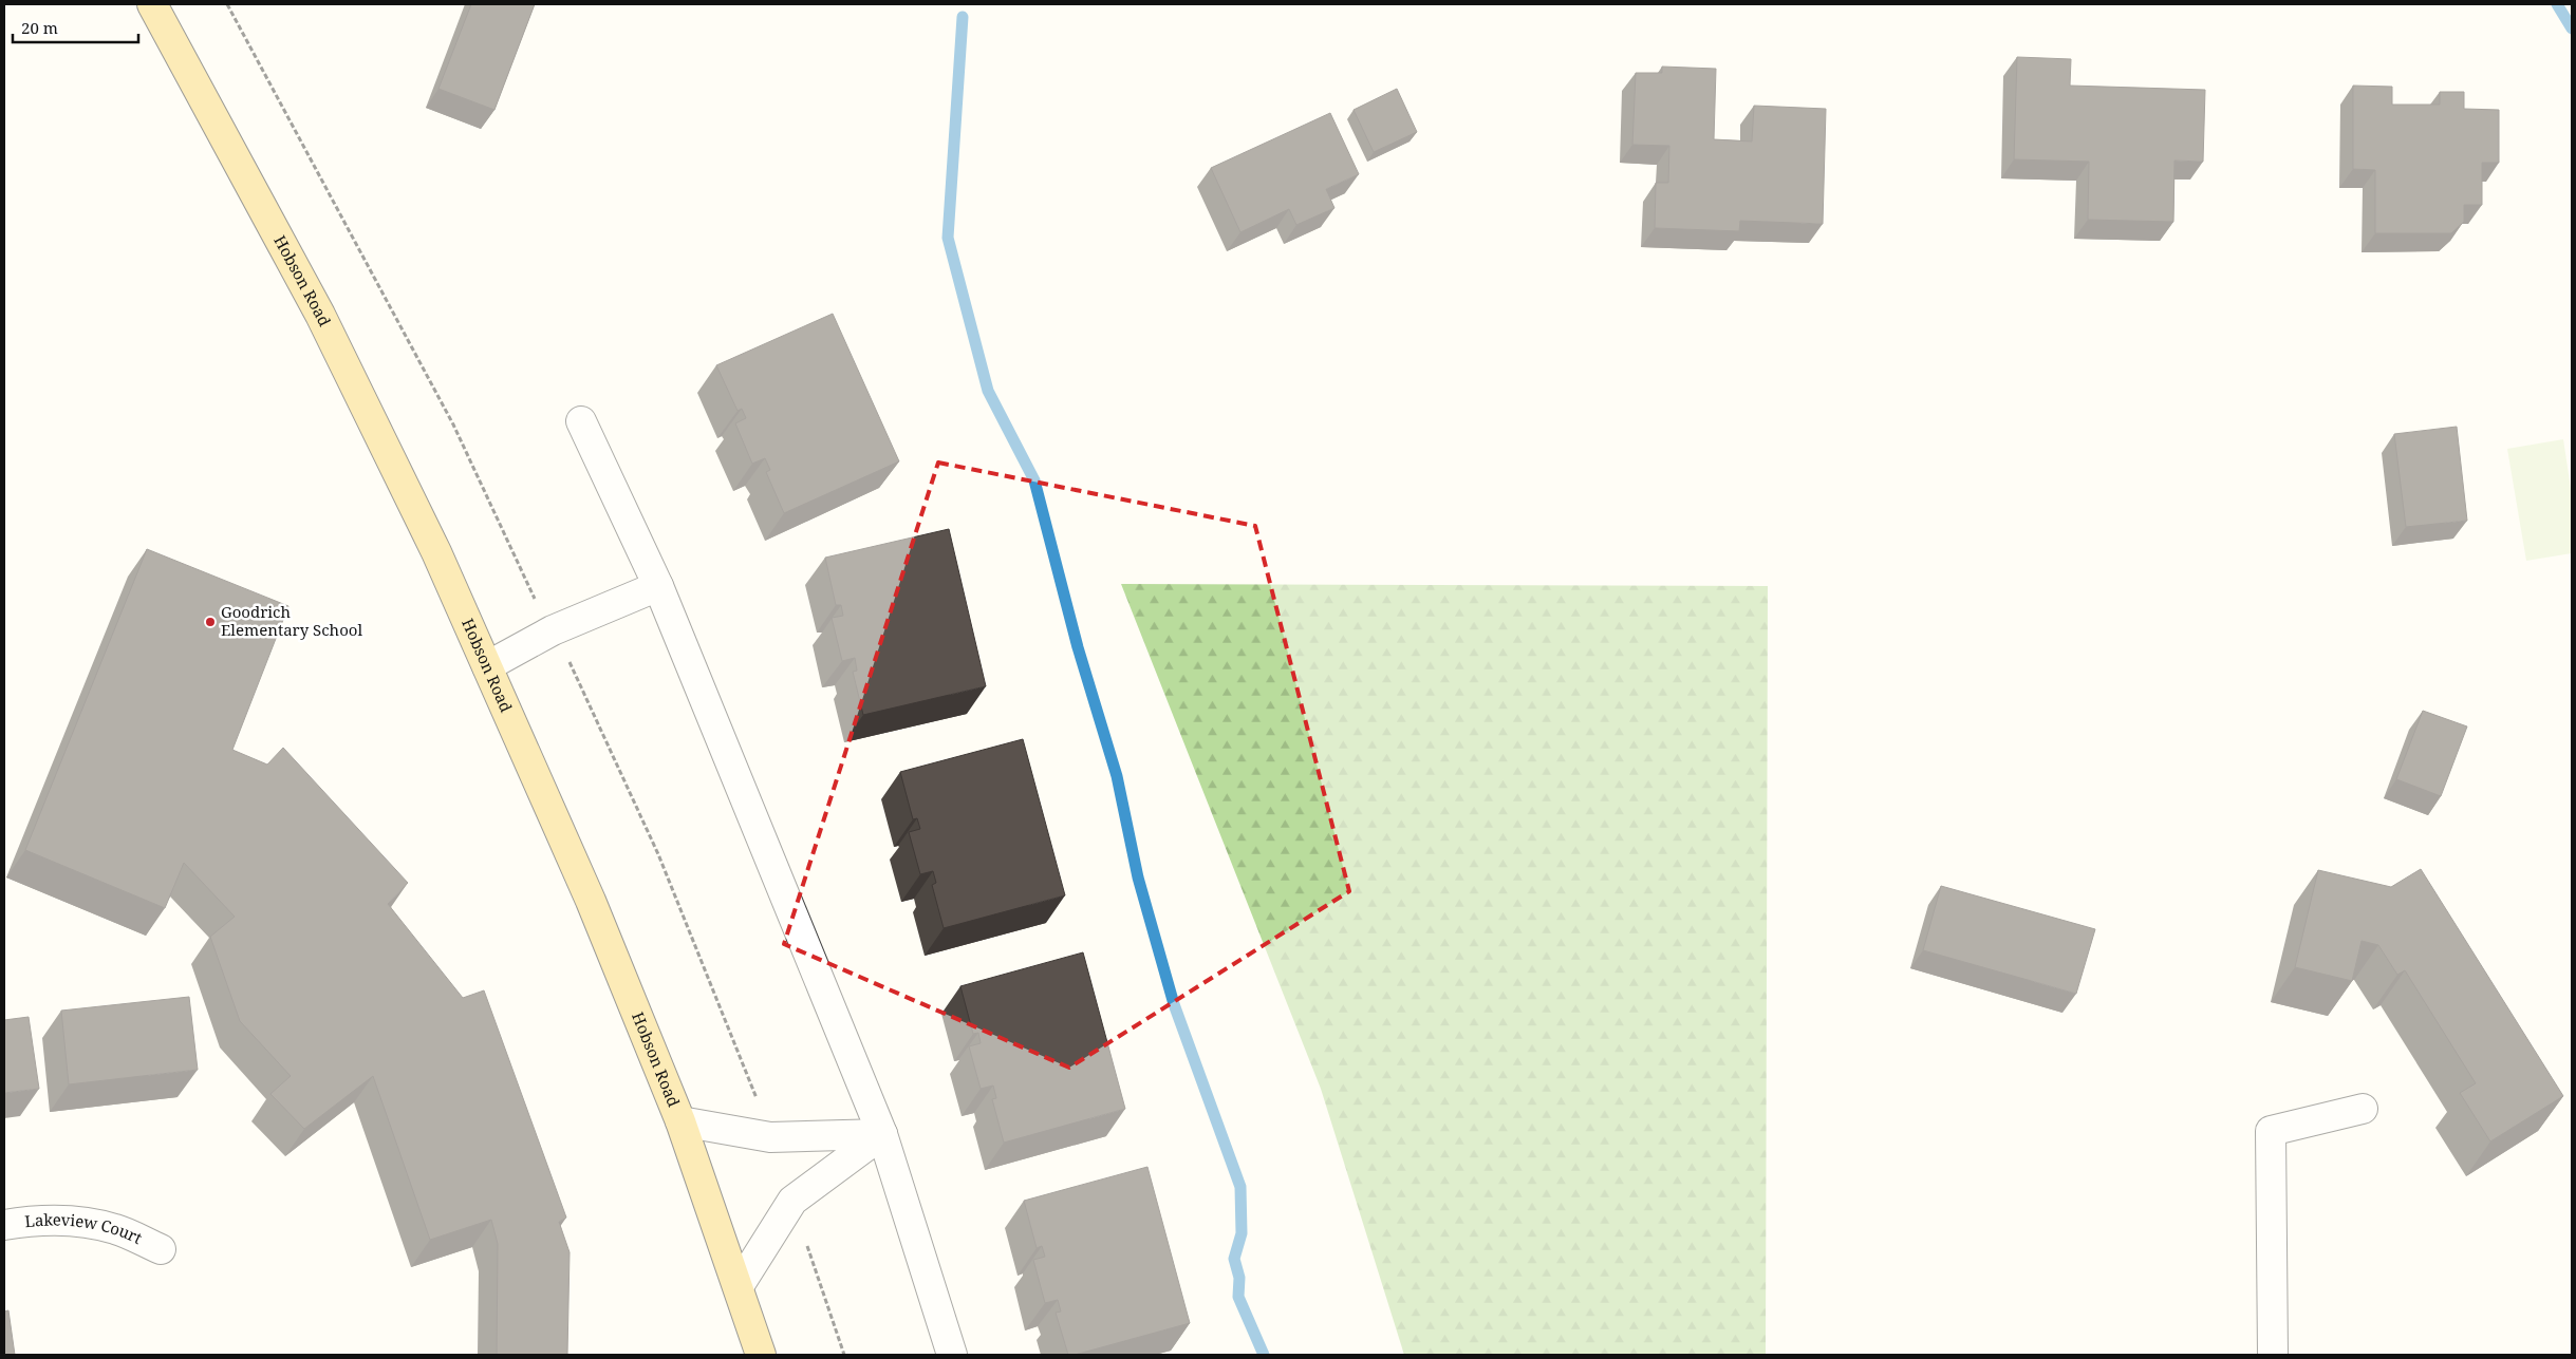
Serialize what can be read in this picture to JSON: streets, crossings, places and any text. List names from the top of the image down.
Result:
{
  "streets": {
    "main road": ["Hobson Road"],
    "street": ["Lakeview Court"]
  },
  "places": ["Goodrich Elementary School"],
  "scale_bar": "20 m"
}
